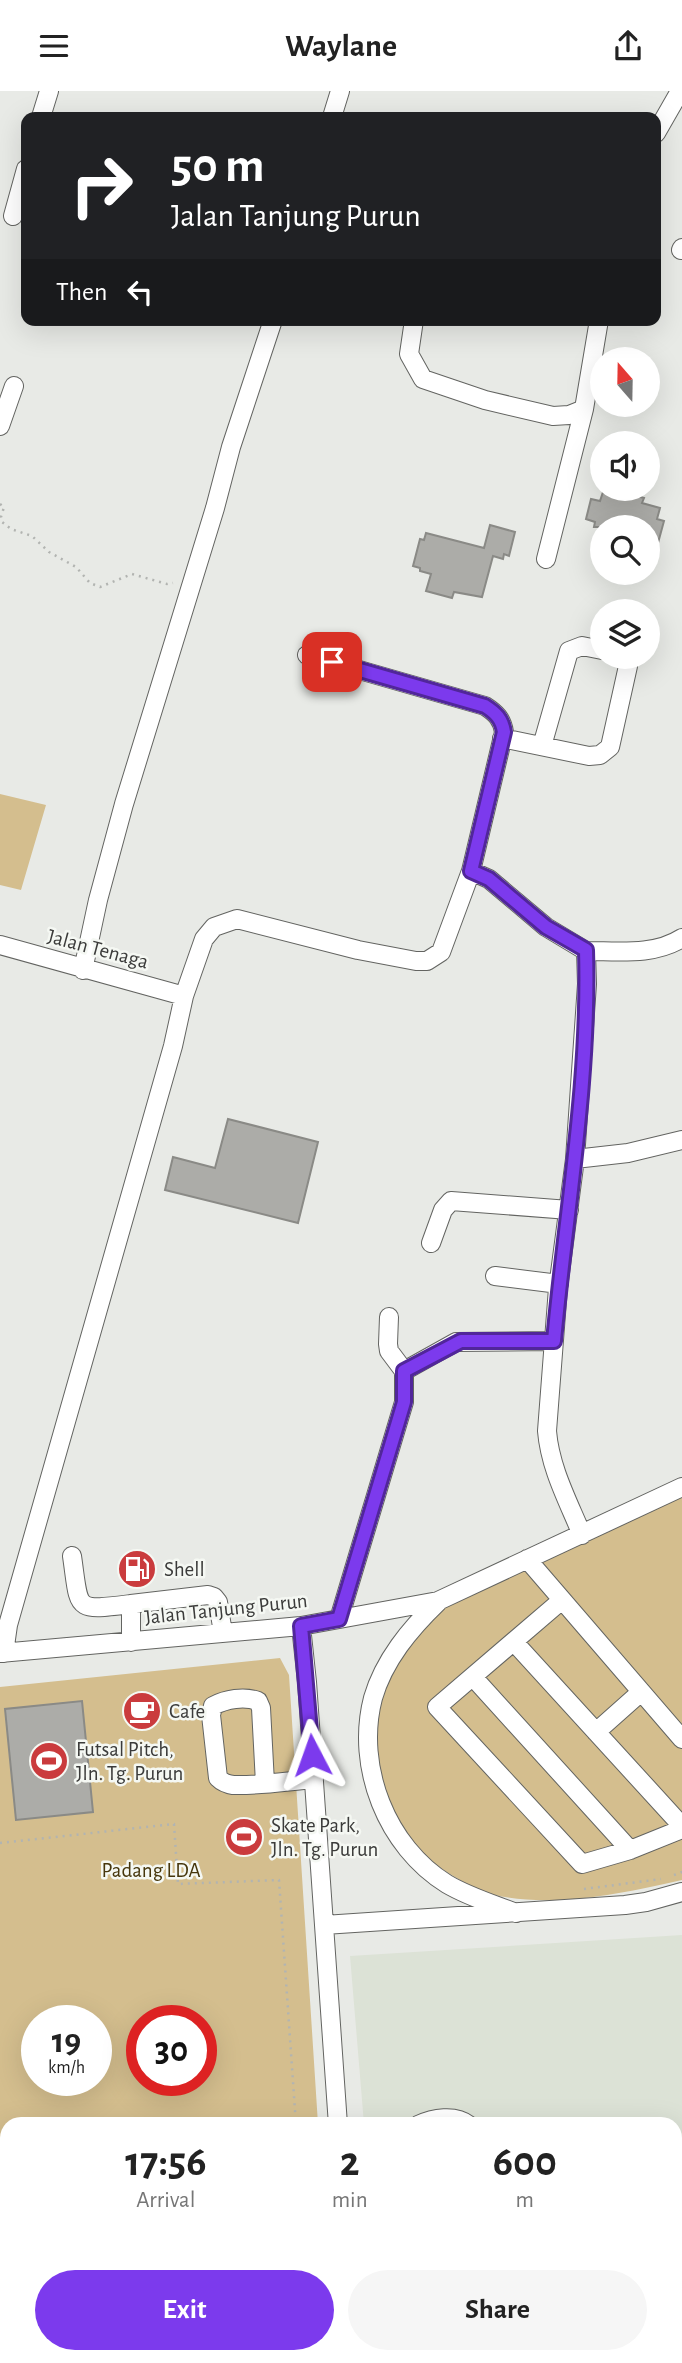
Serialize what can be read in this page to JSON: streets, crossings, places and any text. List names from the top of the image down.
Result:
{
  "streets": {
    "street": ["Jalan Tenaga", "Jalan Tanjung Purun"]
  },
  "parks": ["Padang LDA"],
  "places": {
    "fuel station": ["Shell"],
    "cafe": ["Cafe"],
    "sports": ["Futsal Pitch, Jln. Tg. Purun", "Skate Park, Jln. Tg. Purun"]
  },
  "north": "top",
  "page": {
    "header": "Waylane",
    "turn": ["50 m", "Jalan Tanjung Purun"],
    "then": "Then",
    "speed": "19 km/h",
    "limit": "30",
    "eta": [
      "17:56",
      "Arrival",
      "2",
      "min",
      "600",
      "m"
    ],
    "buttons": ["Exit", "Share"]
  }
}
